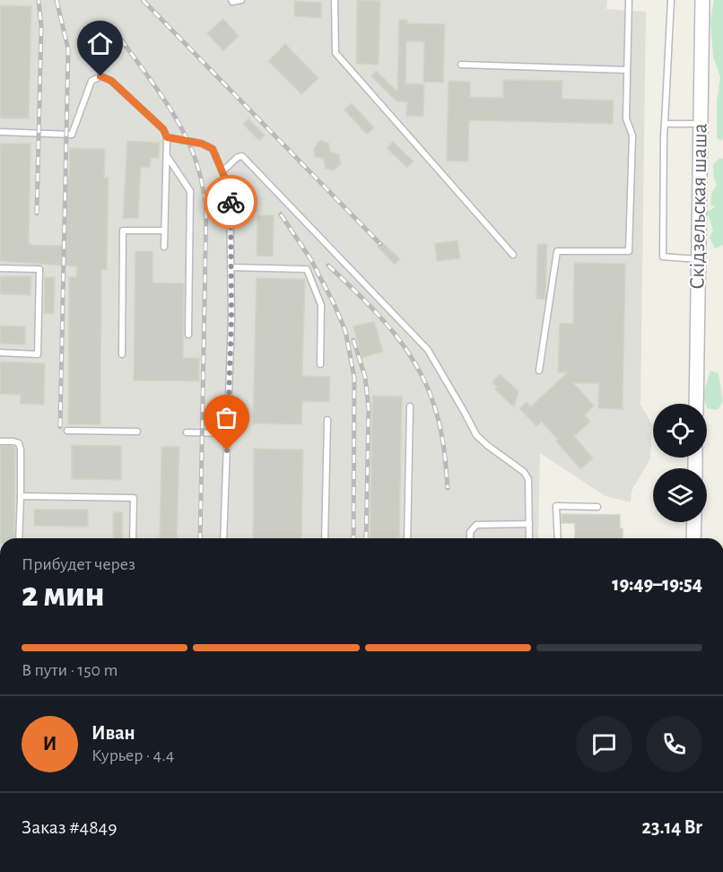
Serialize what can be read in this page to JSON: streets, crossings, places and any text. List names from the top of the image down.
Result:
{
  "streets": {
    "street": ["Скідзельская шаша"]
  },
  "page": {
    "heading": ["2 мин", "Прибудет через", "19:49–19:54"],
    "panel": [
      "Иван",
      "Курьер · 4.4",
      "Заказ #4849",
      "23.14 Br"
    ],
    "bar": "В пути · 150 m",
    "round": "И"
  }
}
